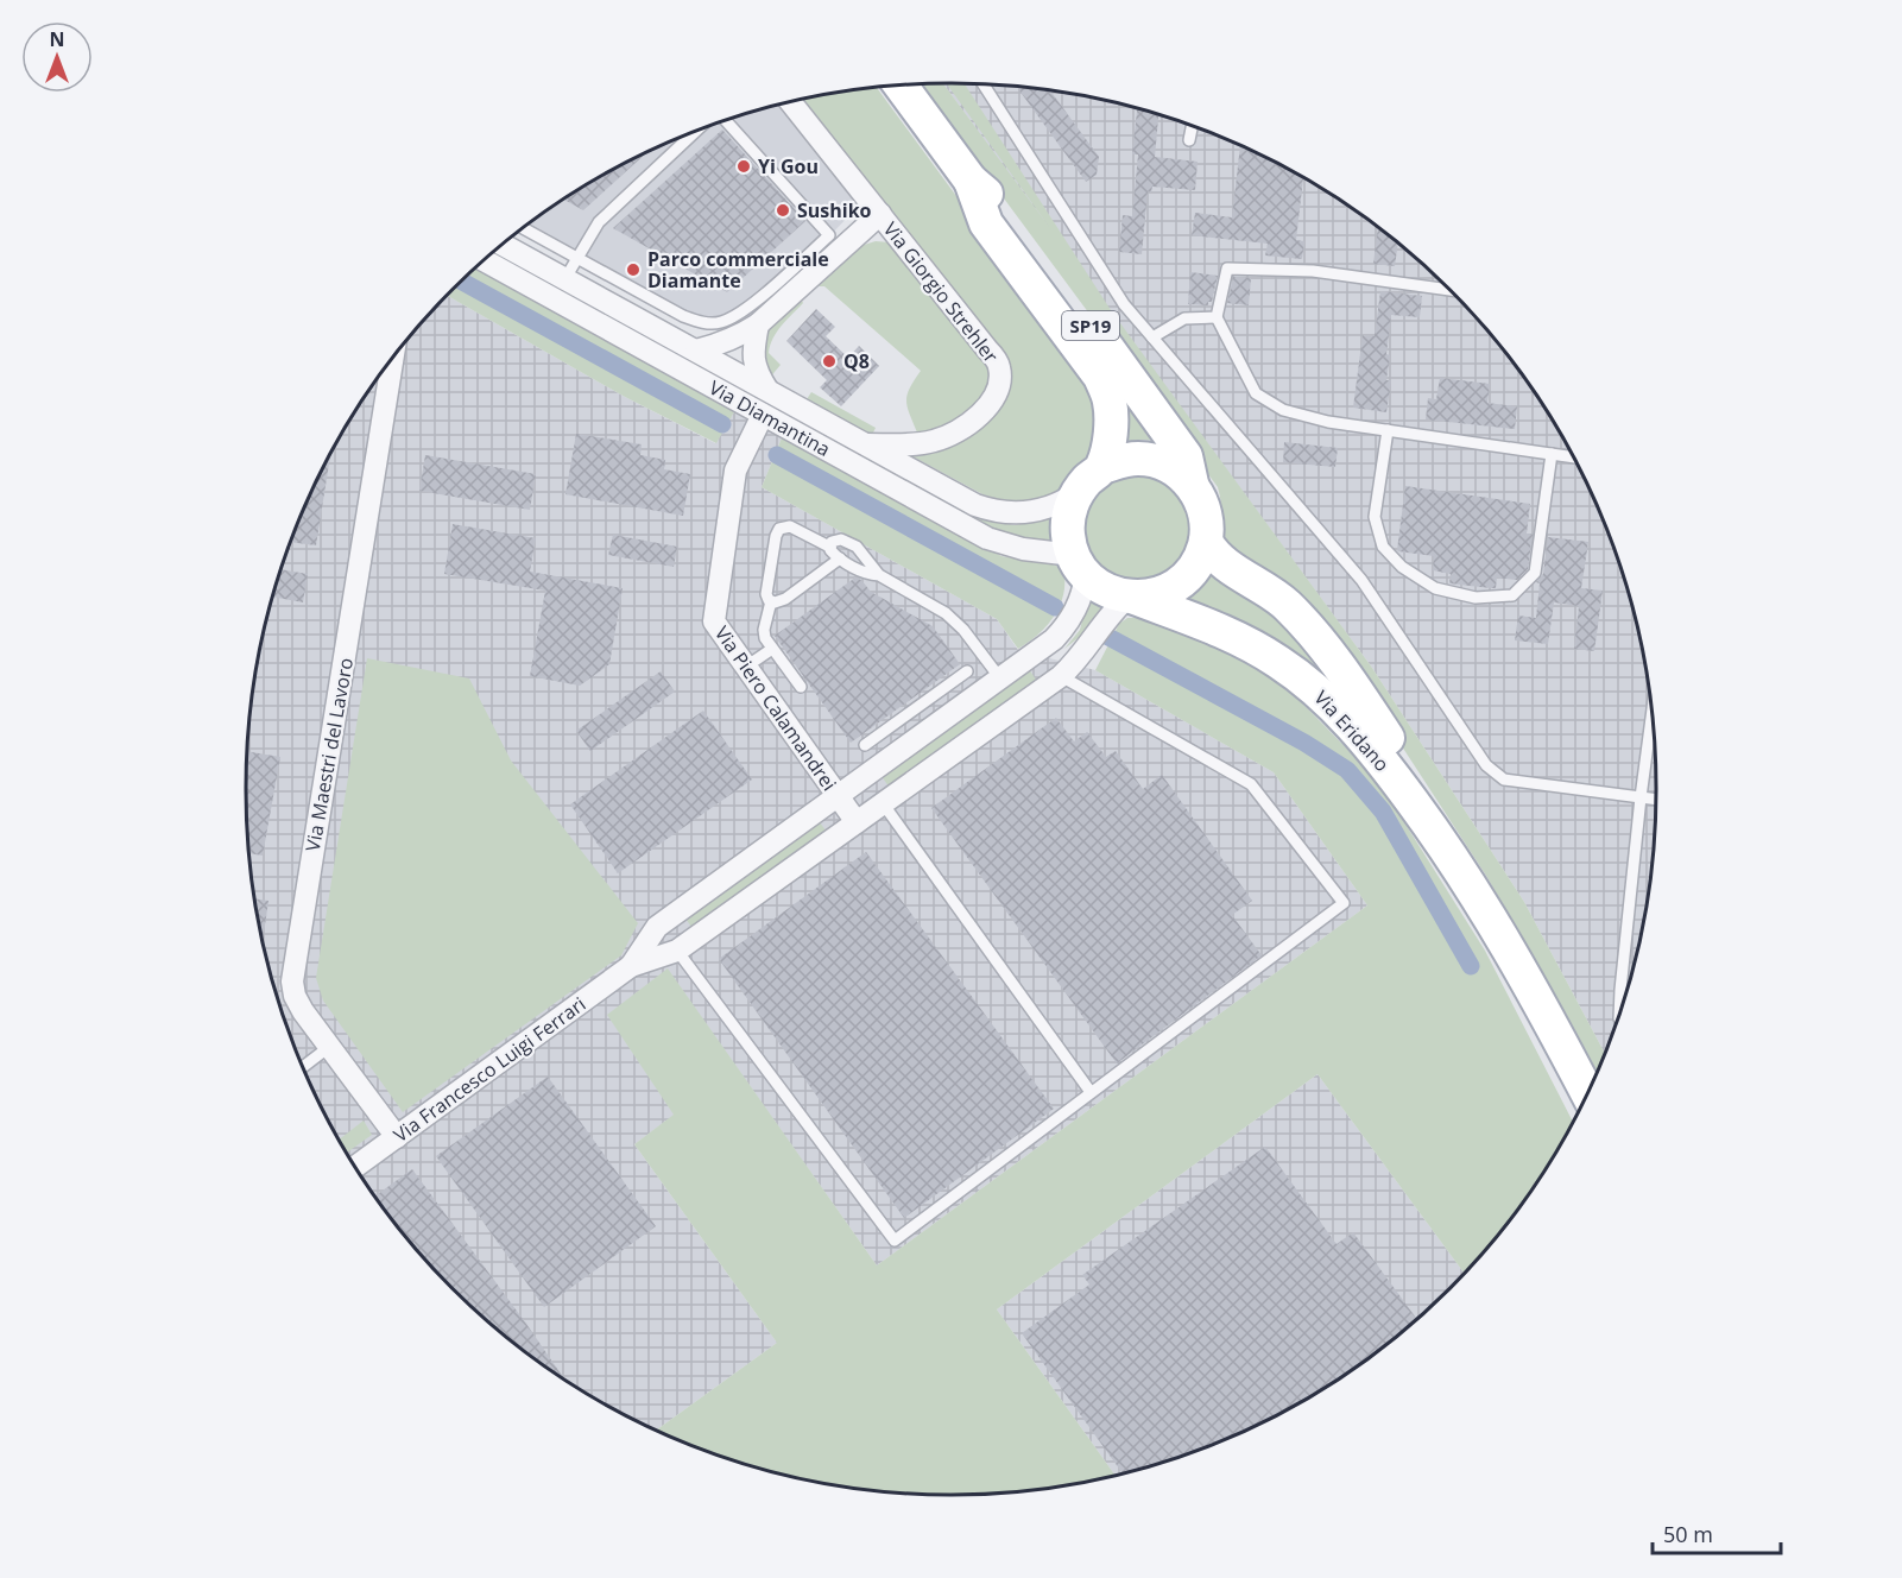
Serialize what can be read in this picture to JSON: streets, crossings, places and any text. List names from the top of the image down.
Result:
{
  "streets": {
    "main road": ["SP19", "Via Eridano"],
    "street": [
      "Via Giorgio Strehler",
      "Via Diamantina",
      "Via Piero Calamandrei",
      "Via Maestri del Lavoro",
      "Via Francesco Luigi Ferrari"
    ]
  },
  "crossings": [
    ["Via Giorgio Strehler", "Via Diamantina"],
    ["SP19", "Via Diamantina"],
    ["SP19", "Via Eridano"],
    ["SP19", "Via Francesco Luigi Ferrari"],
    ["Via Diamantina", "Via Piero Calamandrei"],
    ["Via Diamantina", "Via Eridano"],
    ["Via Diamantina", "Via Francesco Luigi Ferrari"],
    ["Via Piero Calamandrei", "Via Francesco Luigi Ferrari"],
    ["Via Eridano", "Via Francesco Luigi Ferrari"],
    ["Via Maestri del Lavoro", "Via Francesco Luigi Ferrari"]
  ],
  "places": [
    "Yi Gou",
    "Sushiko",
    "Parco commerciale Diamante",
    "Q8"
  ],
  "scale_bar": "50 m",
  "north": "top"
}
